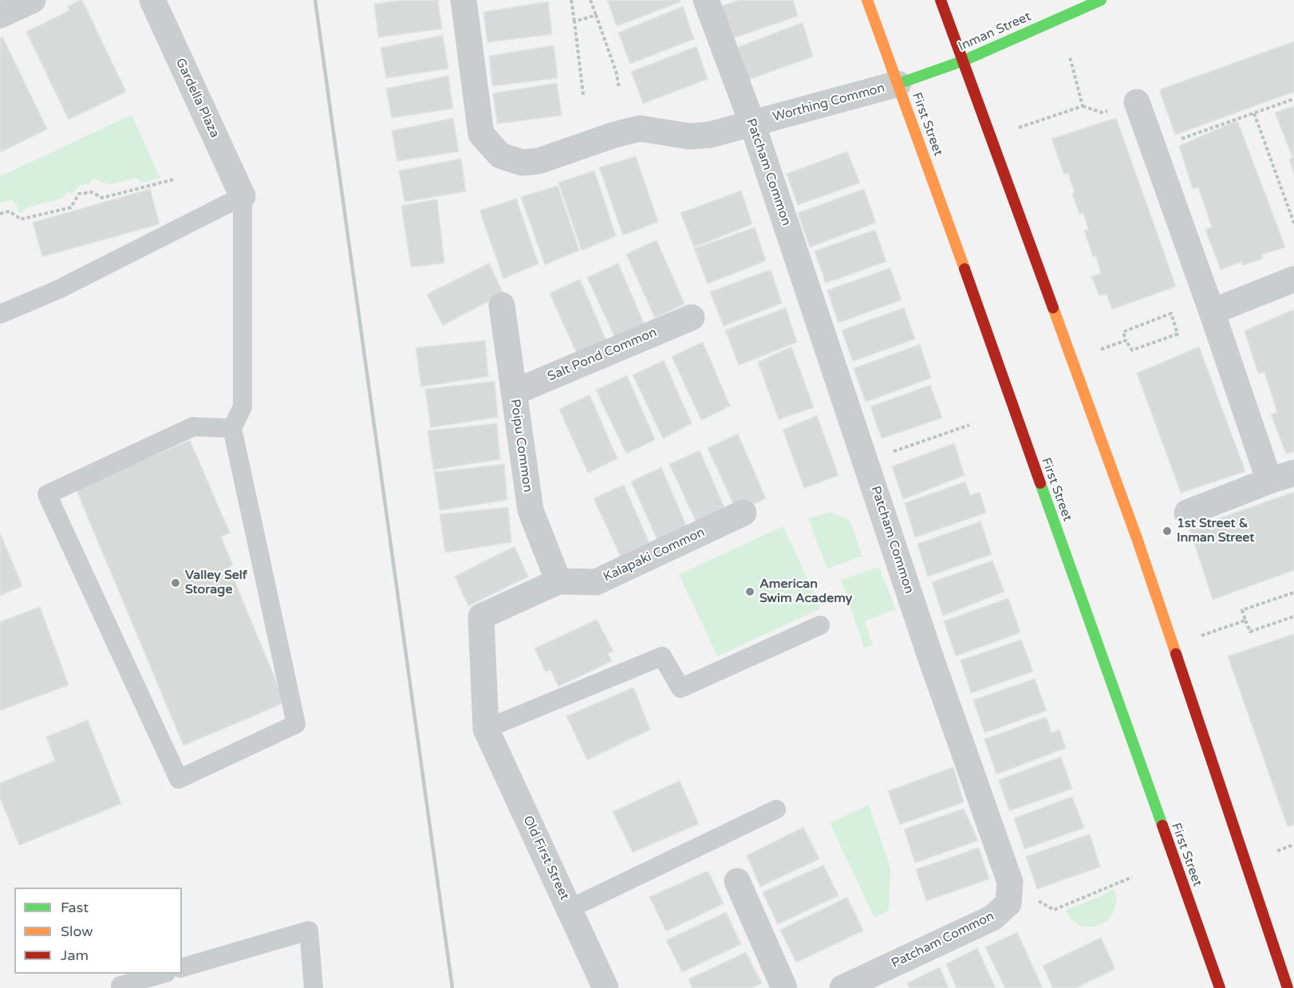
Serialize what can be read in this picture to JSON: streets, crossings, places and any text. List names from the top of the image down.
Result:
{
  "streets": {
    "main road": ["Inman Street", "First Street"],
    "street": [
      "Gardella Plaza",
      "Worthing Common",
      "Patcham Common",
      "Salt Pond Common",
      "Poipu Common",
      "Kalapaki Common",
      "Old First Street"
    ]
  },
  "crossings": [
    ["Inman Street", "Worthing Common"],
    ["Inman Street", "First Street"],
    ["Worthing Common", "First Street"],
    ["Worthing Common", "Patcham Common"],
    ["Salt Pond Common", "Poipu Common"],
    ["Poipu Common", "Kalapaki Common"],
    ["Kalapaki Common", "Old First Street"]
  ],
  "places": ["1st Street & Inman Street", "Valley Self Storage", "American Swim Academy"],
  "legend": ["Fast", "Slow", "Jam"]
}
